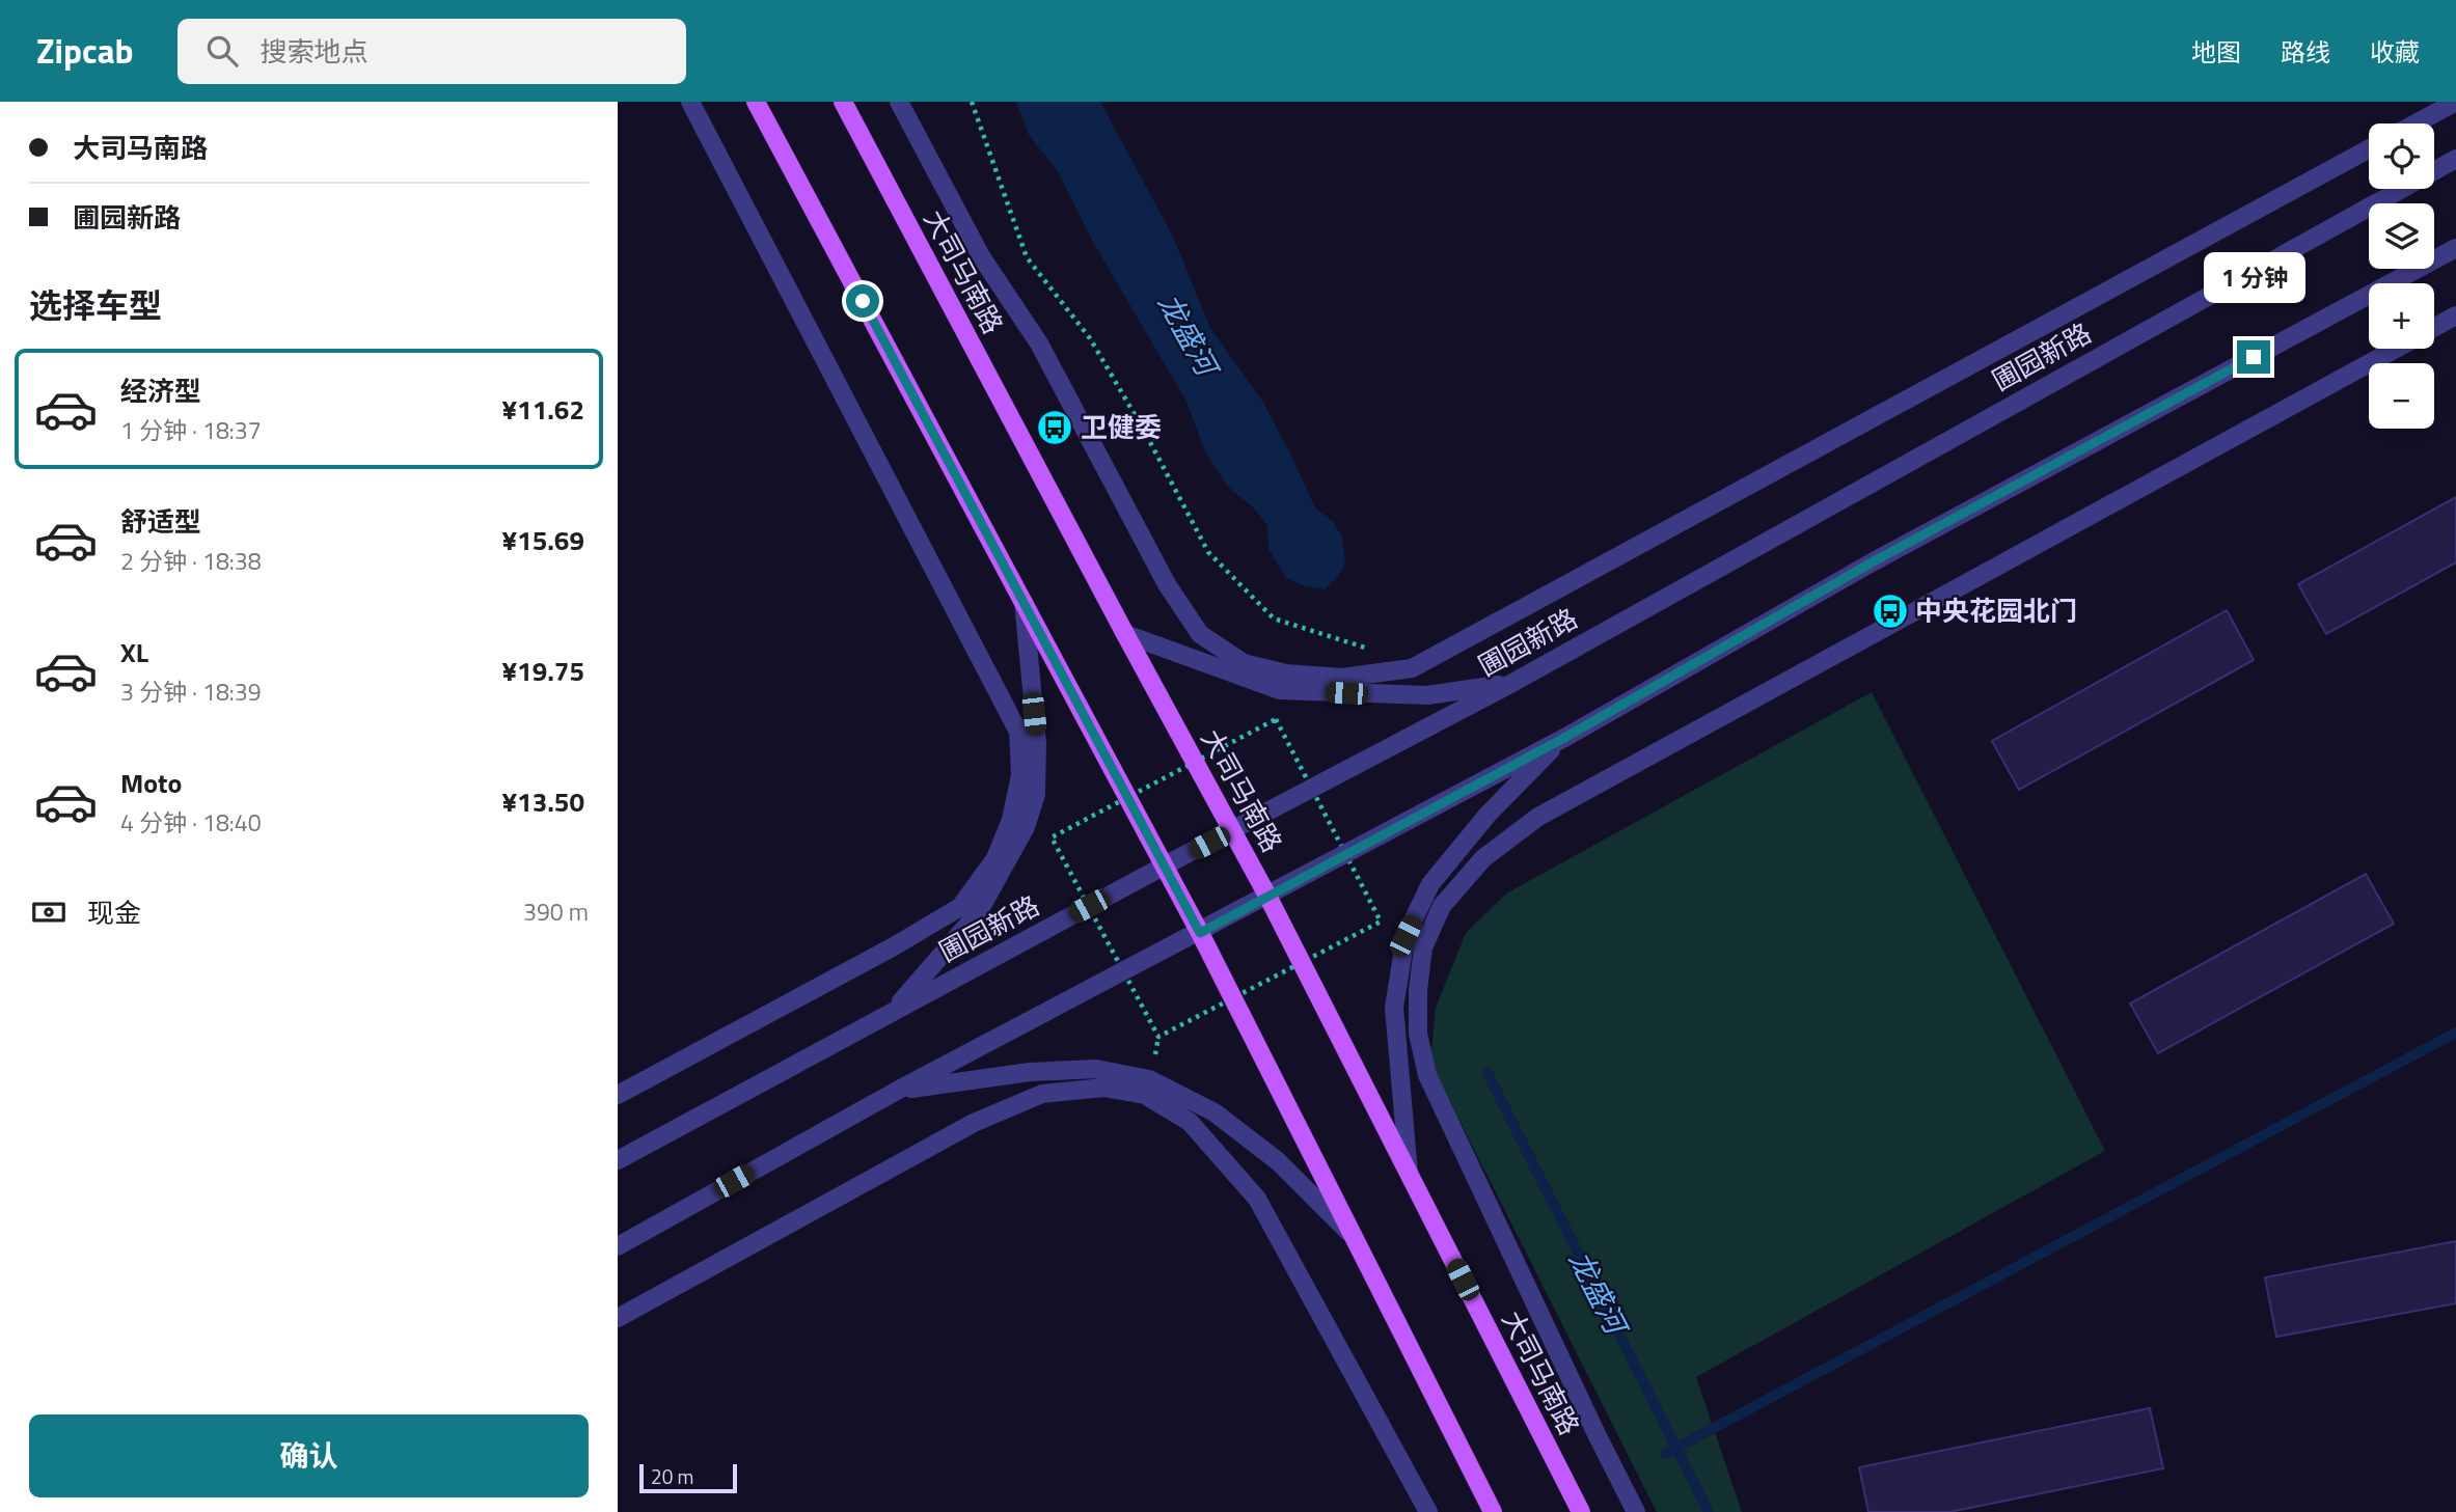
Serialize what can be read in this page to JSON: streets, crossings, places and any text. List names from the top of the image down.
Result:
{
  "streets": {
    "main road": ["大司马南路"],
    "street": ["圃园新路"]
  },
  "crossings": [
    ["大司马南路", "圃园新路"]
  ],
  "water": ["龙盛河"],
  "places": {
    "bus stop": ["卫健委", "中央花园北门"]
  },
  "scale_bar": "20 m",
  "page": {
    "header": "Zipcab",
    "search": "搜索地点",
    "nav": ["地图", "路线", "收藏"],
    "banner": ["大司马南路", "圃园新路"],
    "map_buttons": ["+", "−"],
    "bubble": "1 分钟",
    "heading": "选择车型",
    "list": [
      {
        "name": "经济型",
        "note": "1 分钟 · 18:37",
        "value": "¥11.62"
      },
      {
        "name": "舒适型",
        "note": "2 分钟 · 18:38",
        "value": "¥15.69"
      },
      {
        "name": "XL",
        "note": "3 分钟 · 18:39",
        "value": "¥19.75"
      },
      {
        "name": "Moto",
        "note": "4 分钟 · 18:40",
        "value": "¥13.50"
      }
    ],
    "pay": ["现金", "390 m"],
    "buttons": "确认",
    "scale": "20 m"
  }
}
